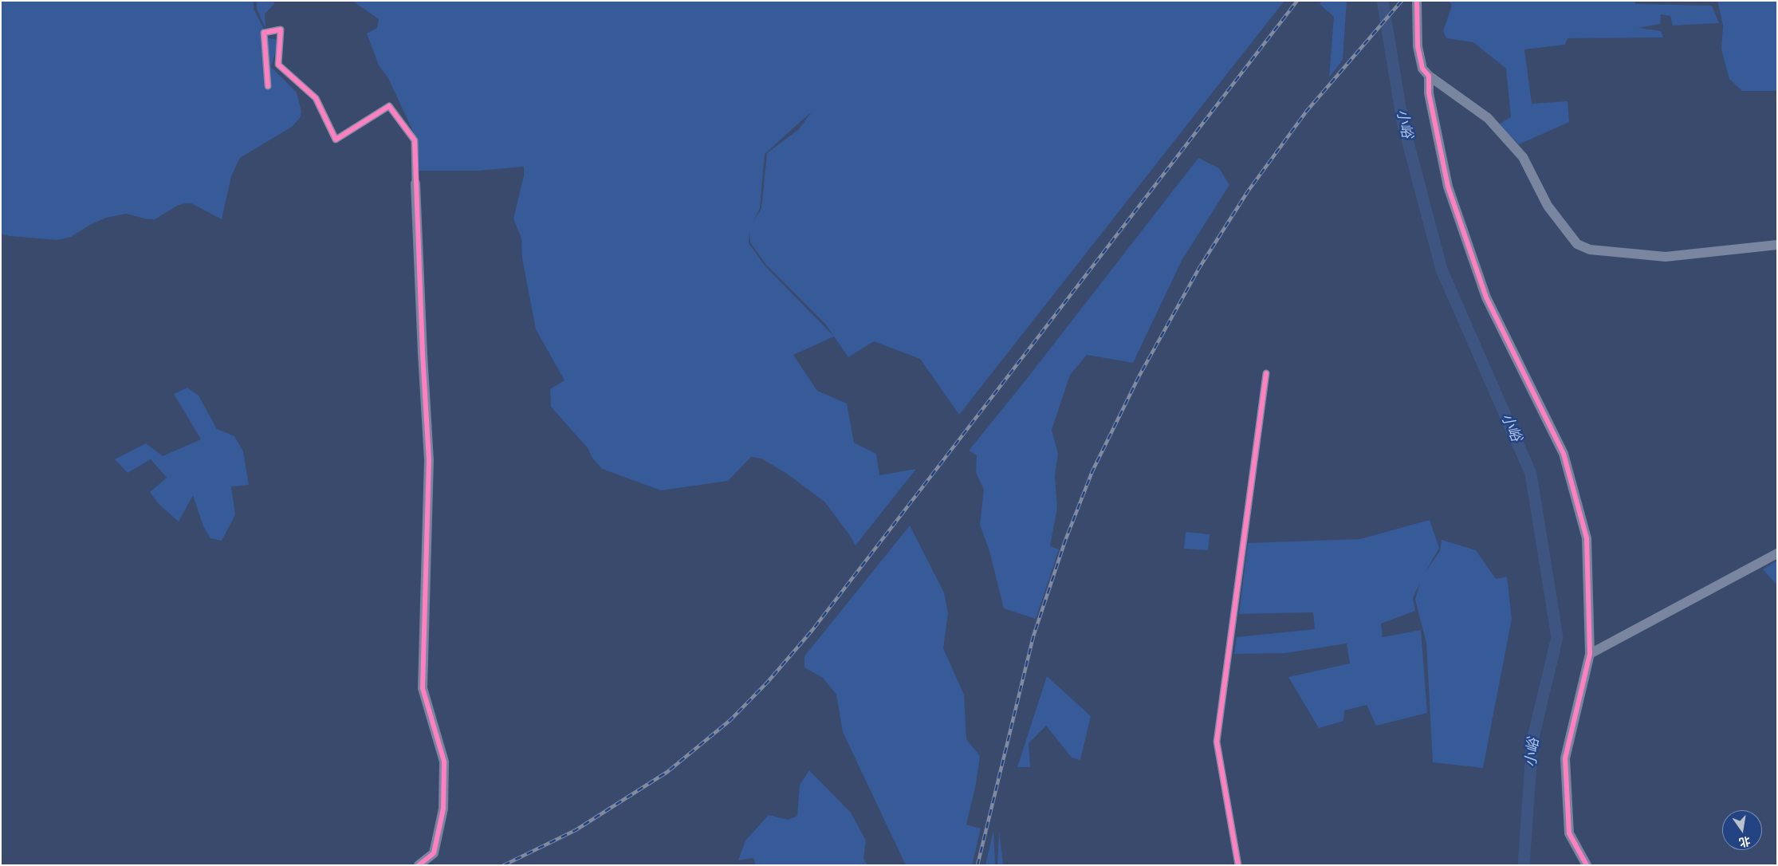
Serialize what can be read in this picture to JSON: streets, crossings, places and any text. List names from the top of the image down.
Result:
{
  "water": ["小峪"],
  "north": "bottom"
}
